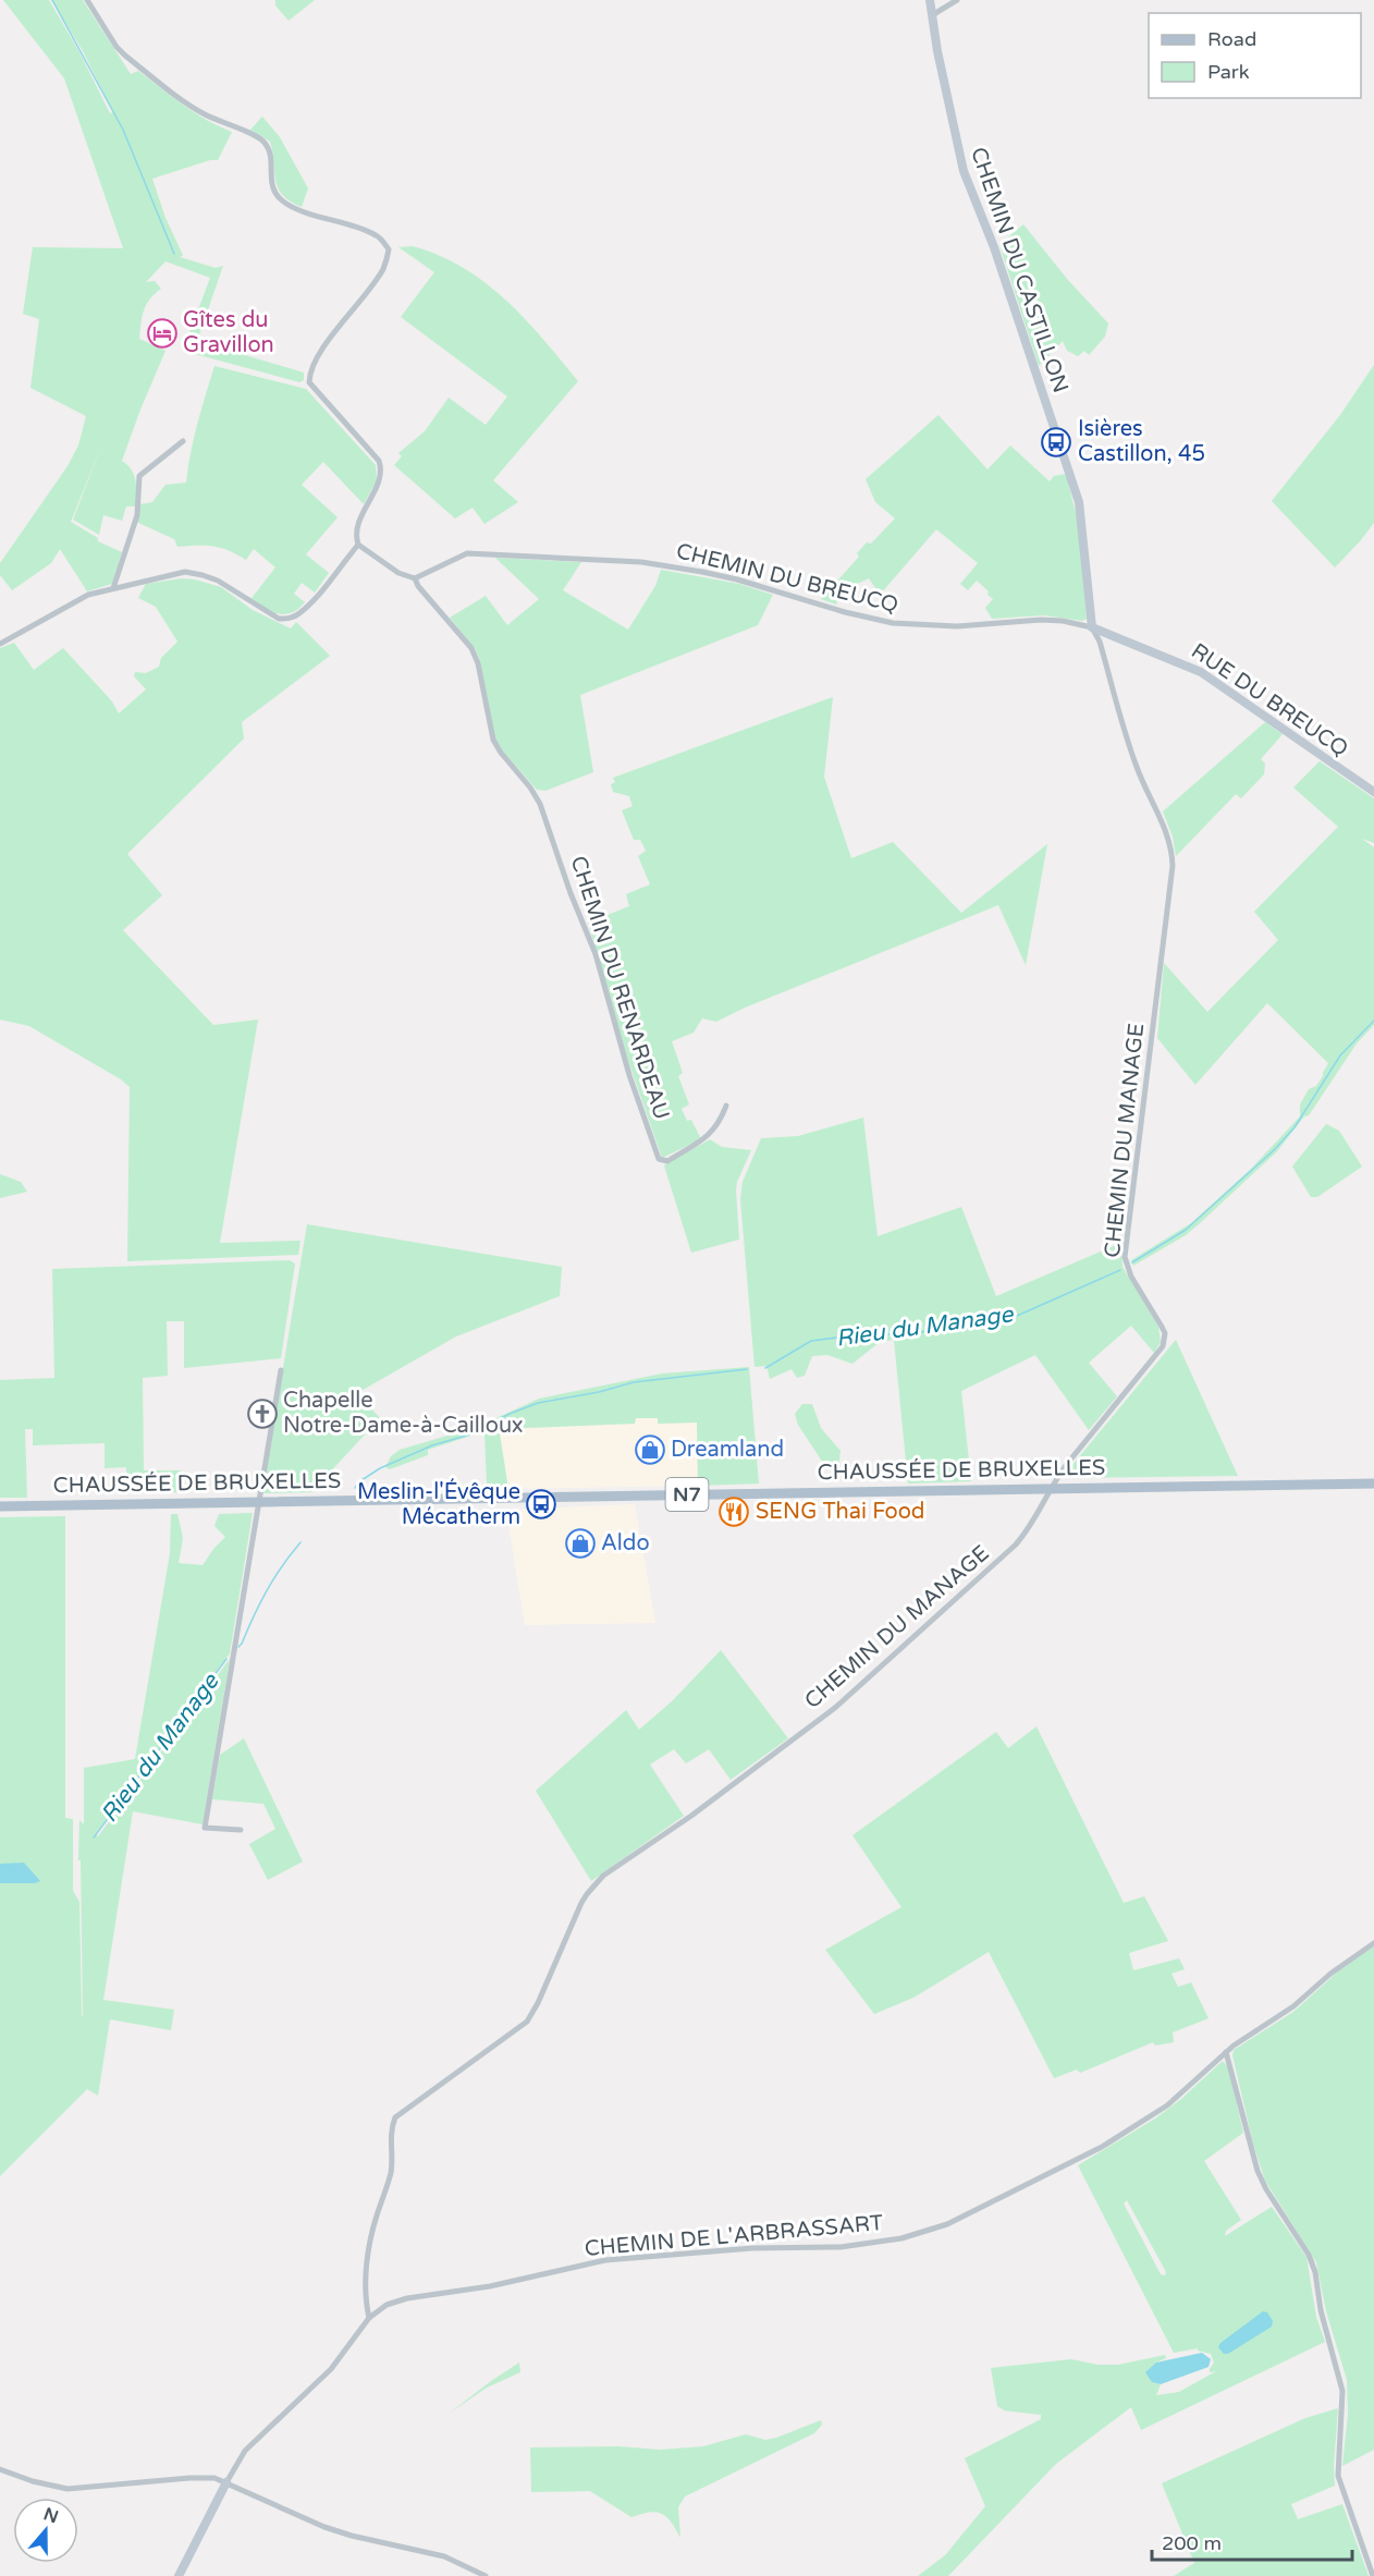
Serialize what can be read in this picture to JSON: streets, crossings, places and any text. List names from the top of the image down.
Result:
{
  "streets": {
    "main road": ["CHAUSSÉE DE BRUXELLES", "N7"],
    "street": [
      "CHEMIN DU CASTILLON",
      "CHEMIN DU BREUCQ",
      "RUE DU BREUCQ",
      "CHEMIN DU RENARDEAU",
      "CHEMIN DU MANAGE",
      "CHEMIN DE L'ARBRASSART"
    ]
  },
  "crossings": [
    ["CHEMIN DU CASTILLON", "RUE DU BREUCQ"],
    ["CHEMIN DU CASTILLON", "CHEMIN DU MANAGE"],
    ["CHEMIN DU BREUCQ", "RUE DU BREUCQ"],
    ["CHEMIN DU BREUCQ", "CHEMIN DU RENARDEAU"],
    ["RUE DU BREUCQ", "CHEMIN DU MANAGE"],
    ["CHEMIN DU MANAGE", "CHAUSSÉE DE BRUXELLES"],
    ["CHEMIN DU MANAGE", "CHEMIN DE L'ARBRASSART"]
  ],
  "water": ["Rieu du Manage"],
  "places": {
    "hotel": ["Gîtes du Gravillon"],
    "bus stop": ["Isières Castillon, 45", "Meslin-l'Évêque Mécatherm"],
    "church": ["Chapelle Notre-Dame-à-Cailloux"],
    "shop": ["Dreamland", "Aldo"],
    "restaurant": ["SENG Thai Food"]
  },
  "legend": ["Road", "Park"],
  "scale_bar": "200 m",
  "north": "top"
}
